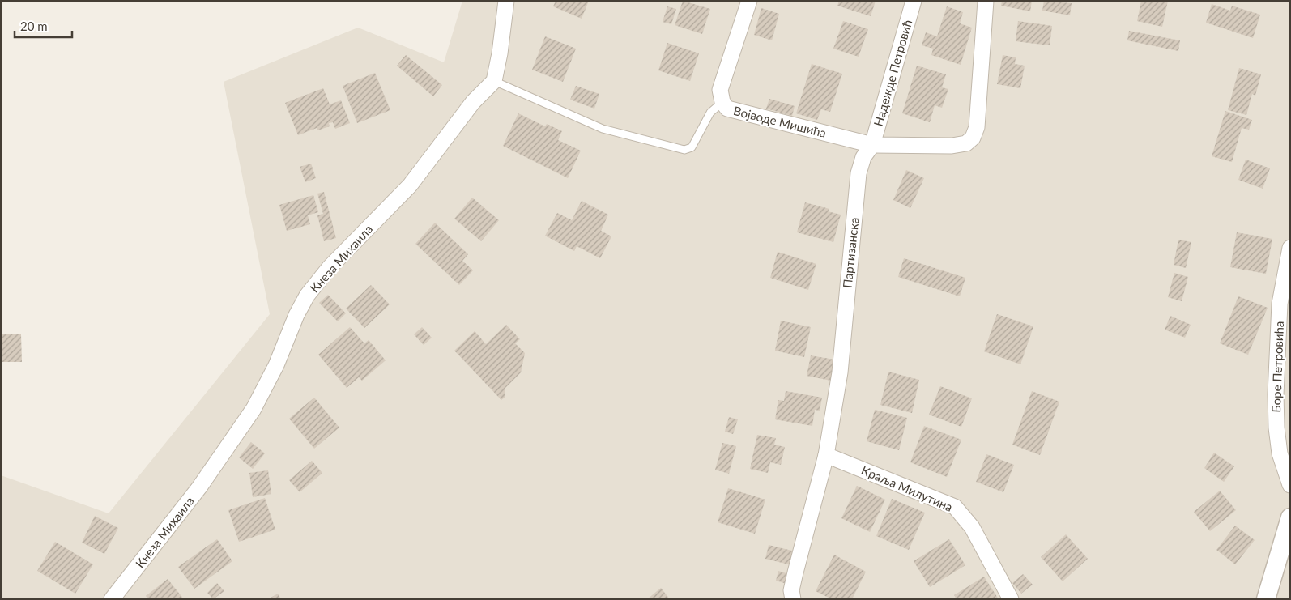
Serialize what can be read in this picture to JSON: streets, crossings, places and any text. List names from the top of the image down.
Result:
{
  "streets": {
    "street": [
      "Надежде Петровић",
      "Војводе Мишића",
      "Партизанска",
      "Кнеза Михаила",
      "Боре Петровића",
      "Краља Милутина"
    ]
  },
  "crossings": [
    ["Надежде Петровић", "Војводе Мишића"],
    ["Надежде Петровић", "Партизанска"],
    ["Војводе Мишића", "Партизанска"],
    ["Партизанска", "Краља Милутина"]
  ],
  "scale_bar": "20 m"
}
